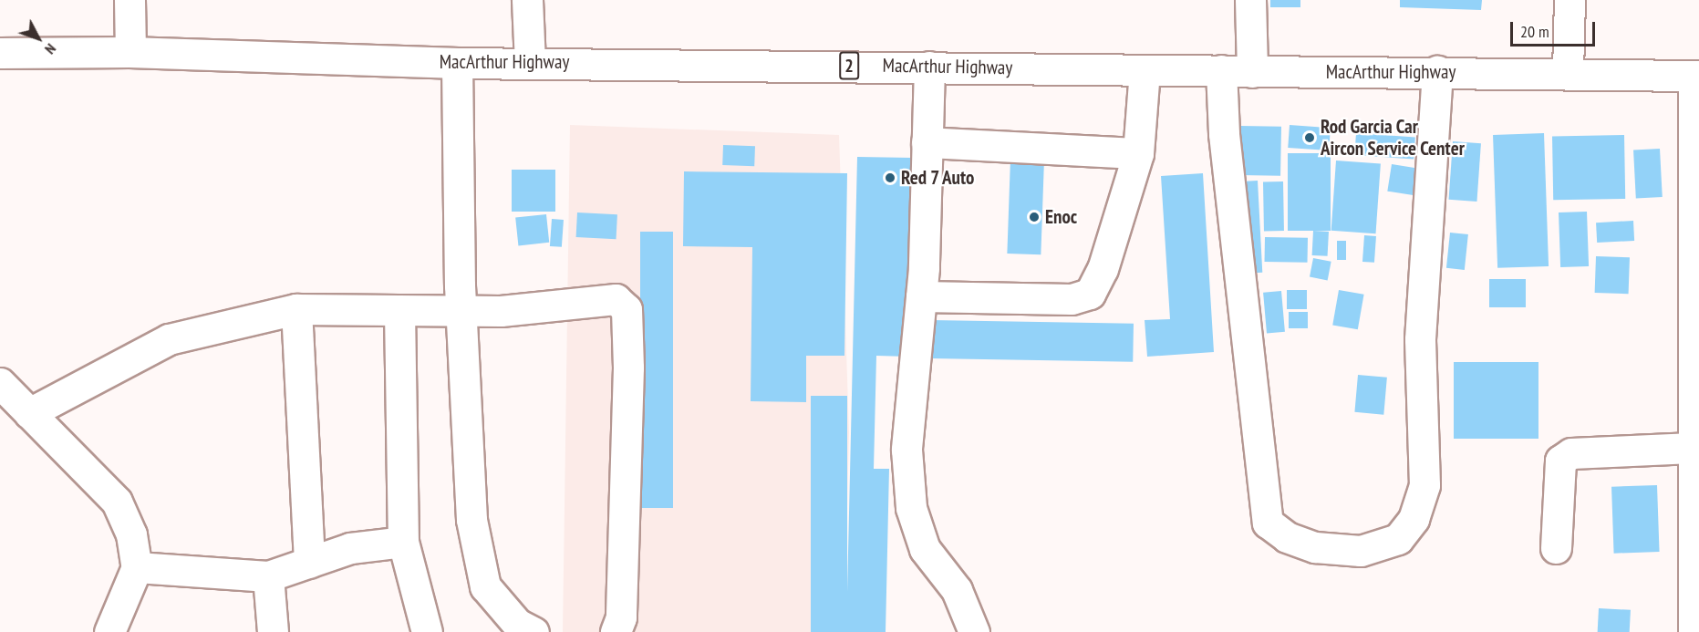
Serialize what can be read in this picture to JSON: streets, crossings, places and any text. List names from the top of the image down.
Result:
{
  "streets": {
    "main road": ["MacArthur Highway", "2"]
  },
  "places": ["Rod Garcia Car Aircon Service Center", "Red 7 Auto", "Enoc"],
  "scale_bar": "20 m",
  "north": "bottom right"
}
